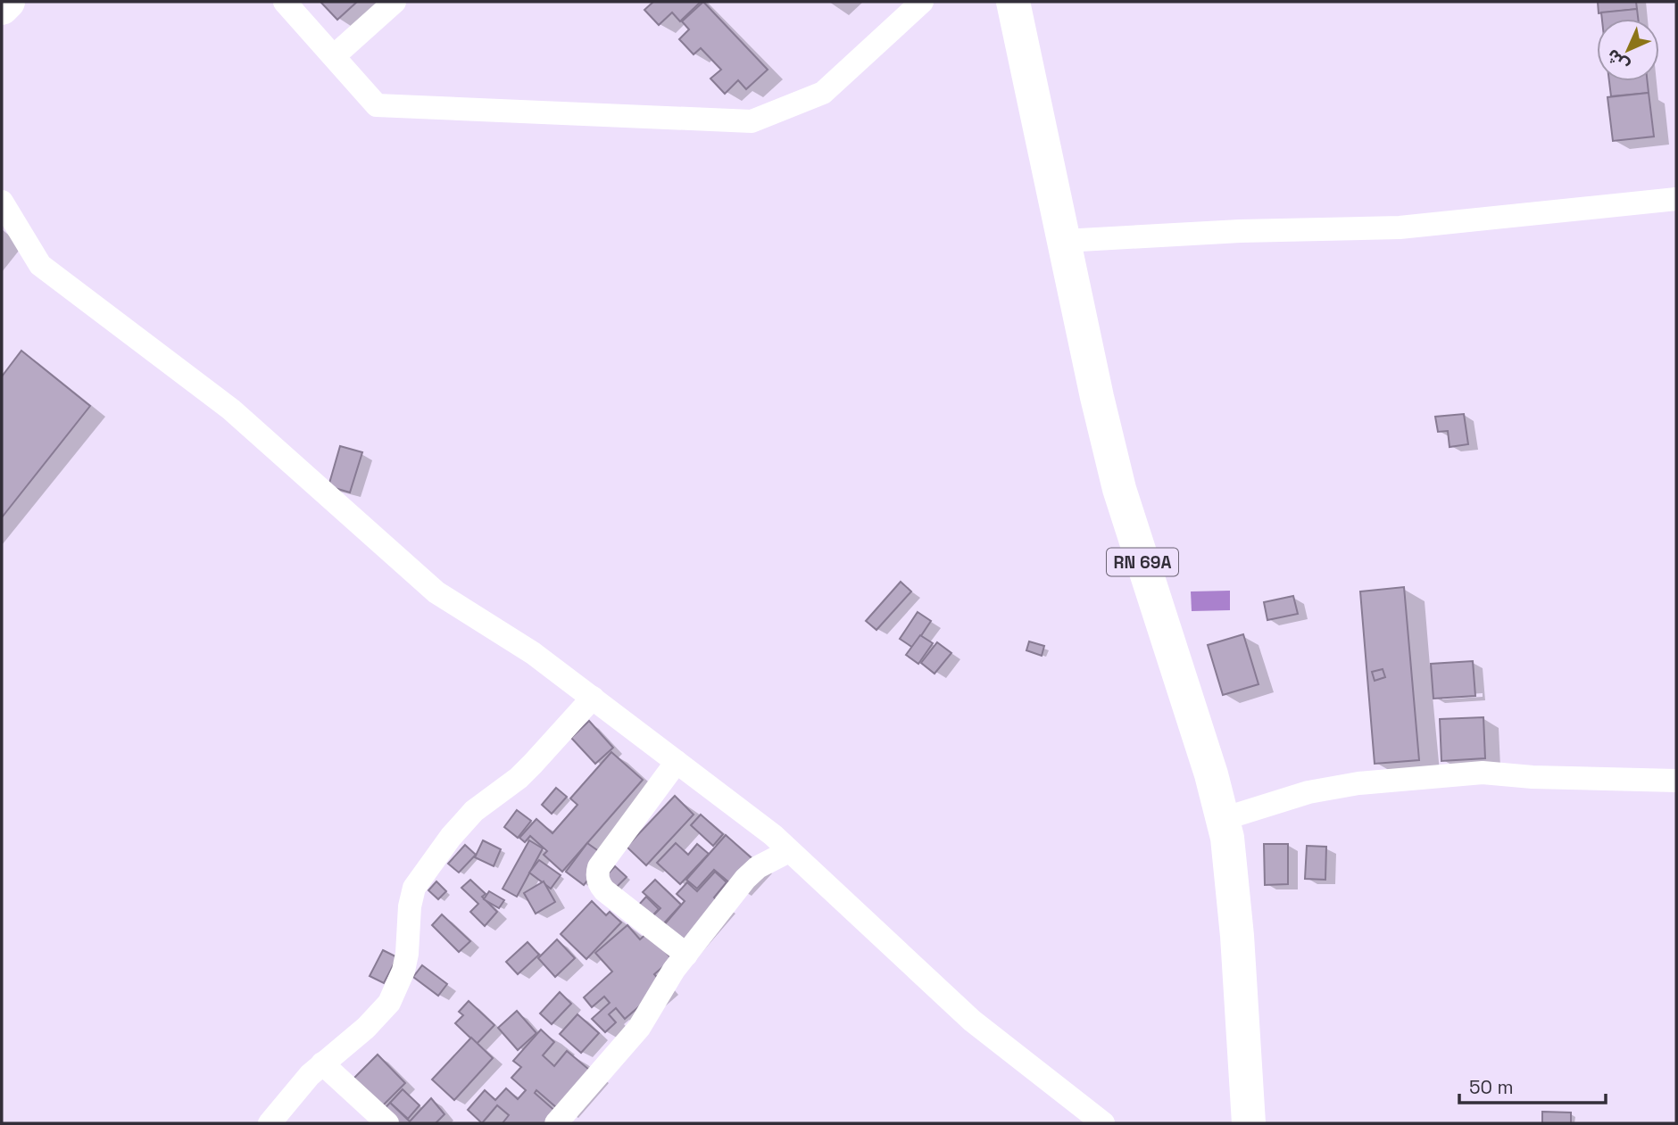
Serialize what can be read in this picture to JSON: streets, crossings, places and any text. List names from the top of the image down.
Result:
{
  "streets": {
    "main road": ["RN 69A"]
  },
  "scale_bar": "50 m",
  "north": "bottom left"
}
